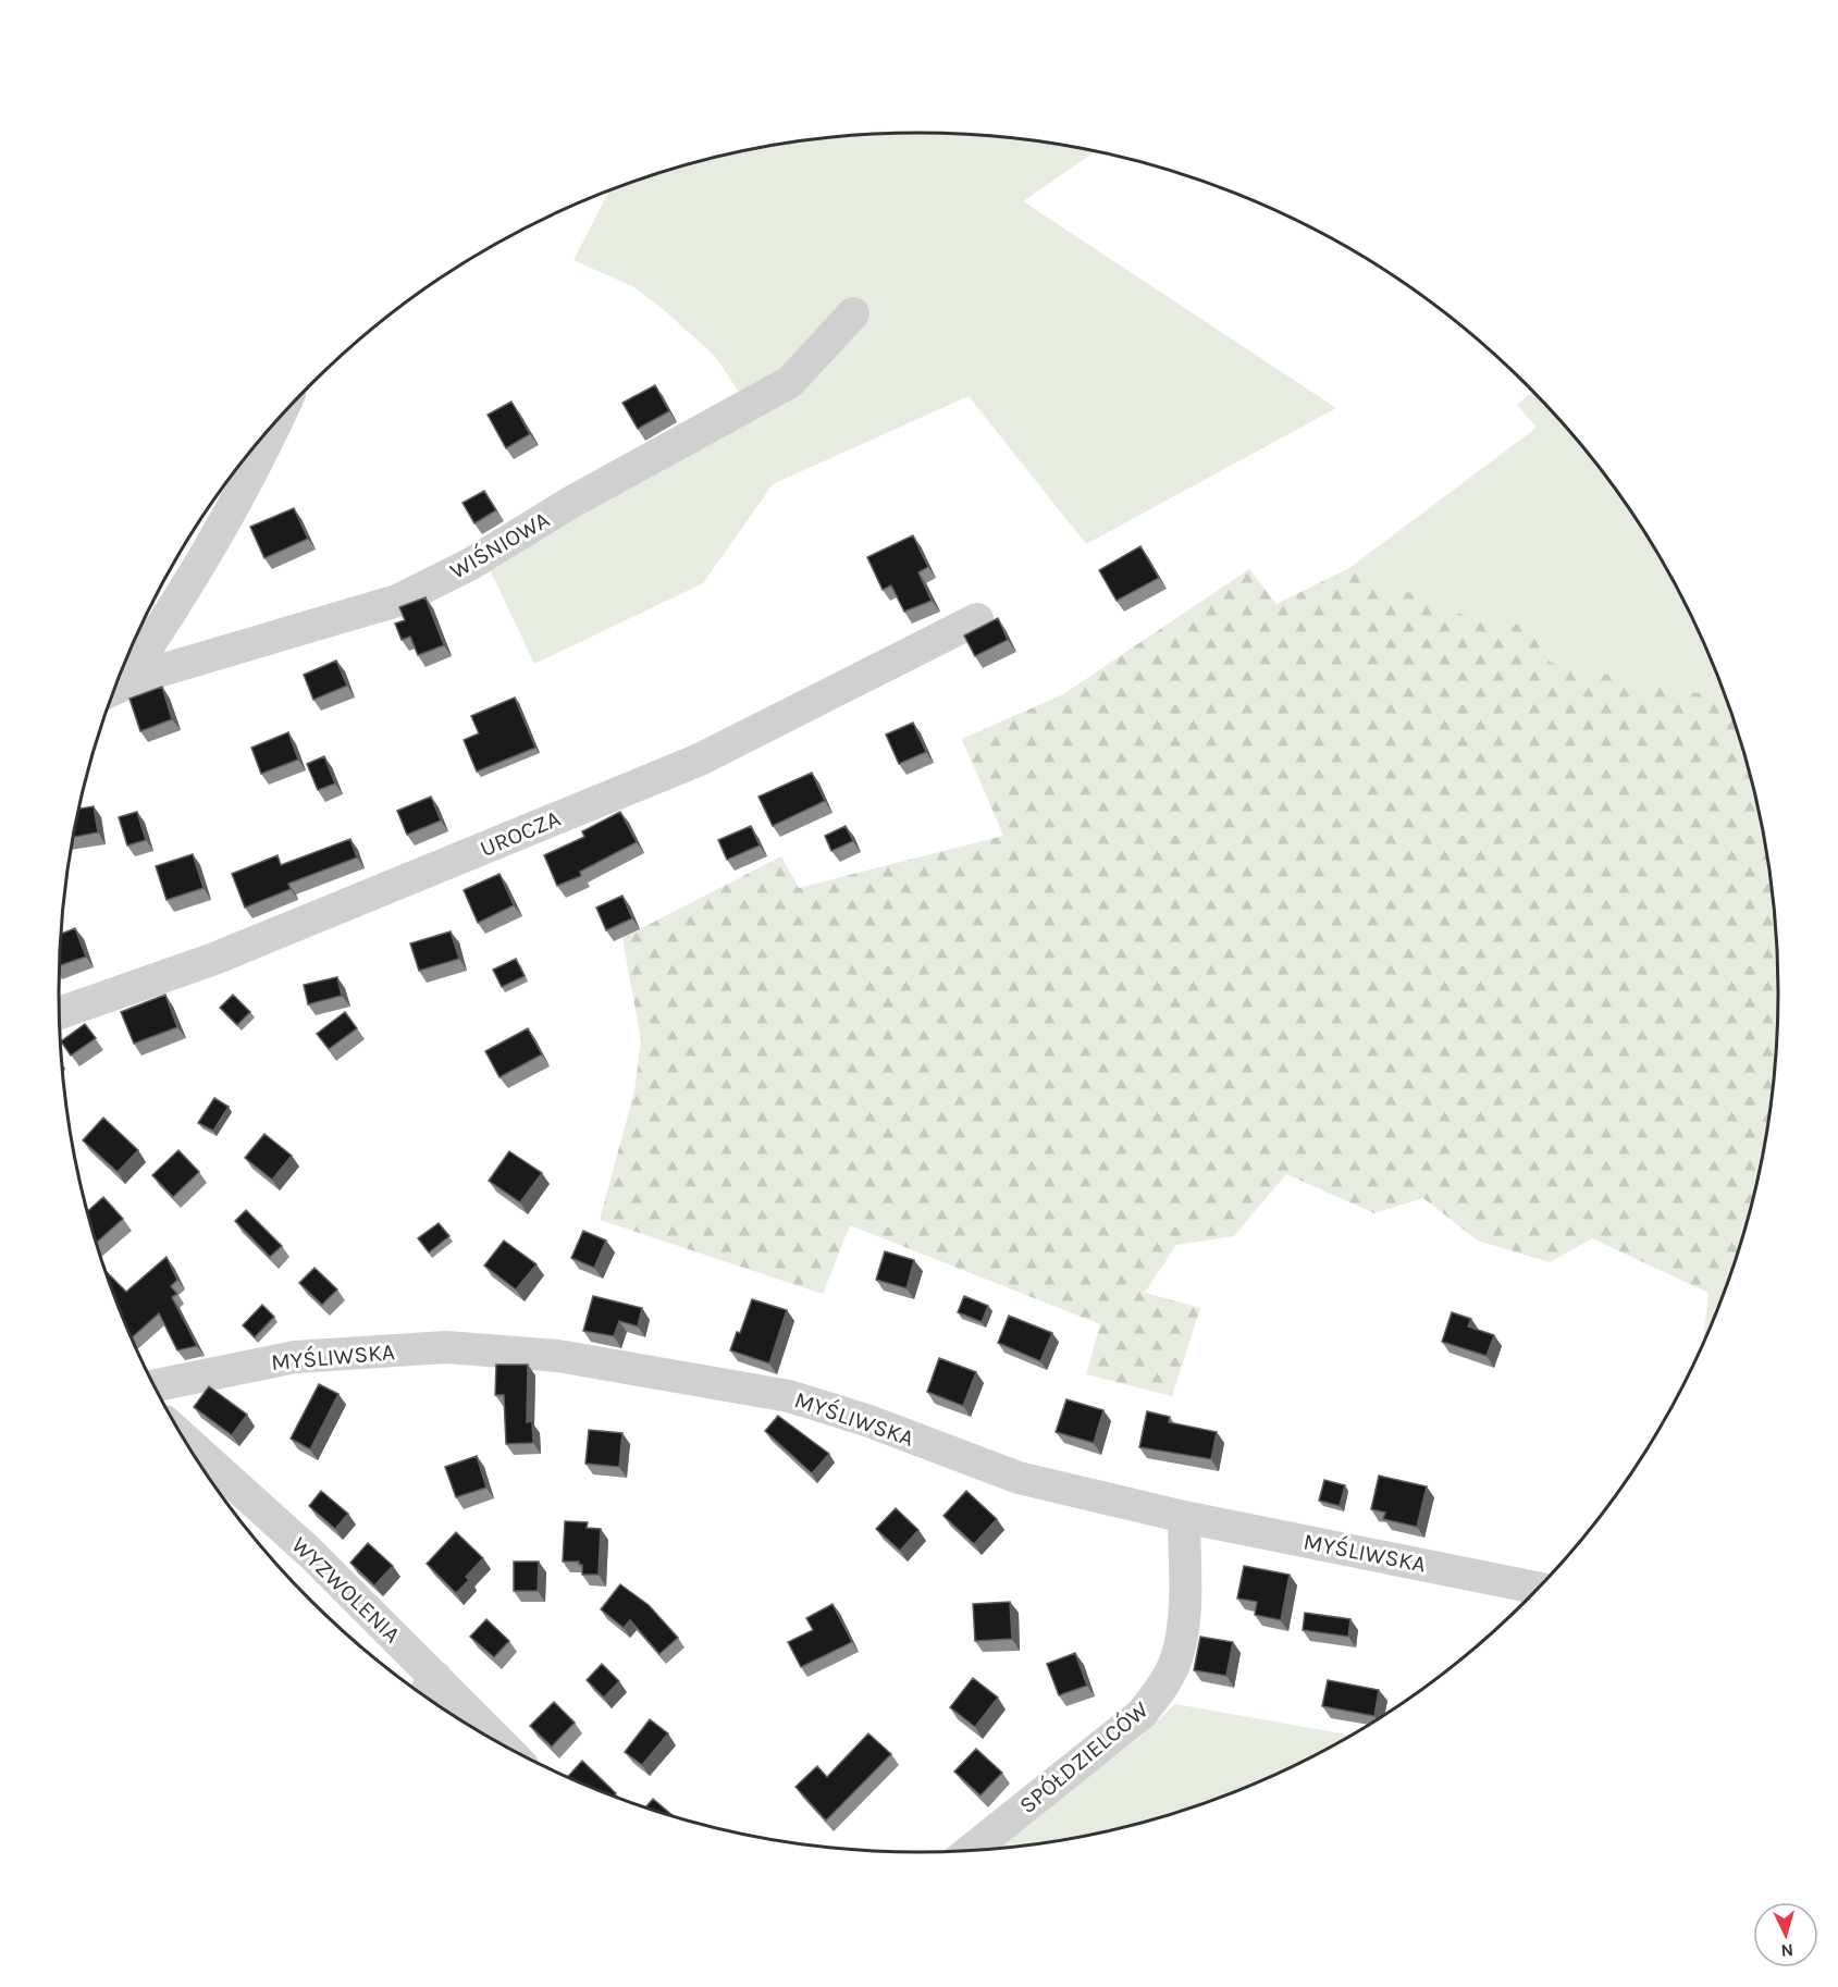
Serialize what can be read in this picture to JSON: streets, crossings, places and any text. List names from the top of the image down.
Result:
{
  "streets": {
    "street": [
      "WIŚNIOWA",
      "UROCZA",
      "MYŚLIWSKA",
      "WYZWOLENIA",
      "SPÓŁDZIELCÓW"
    ]
  },
  "crossings": [
    ["MYŚLIWSKA", "SPÓŁDZIELCÓW"]
  ],
  "north": "bottom"
}
